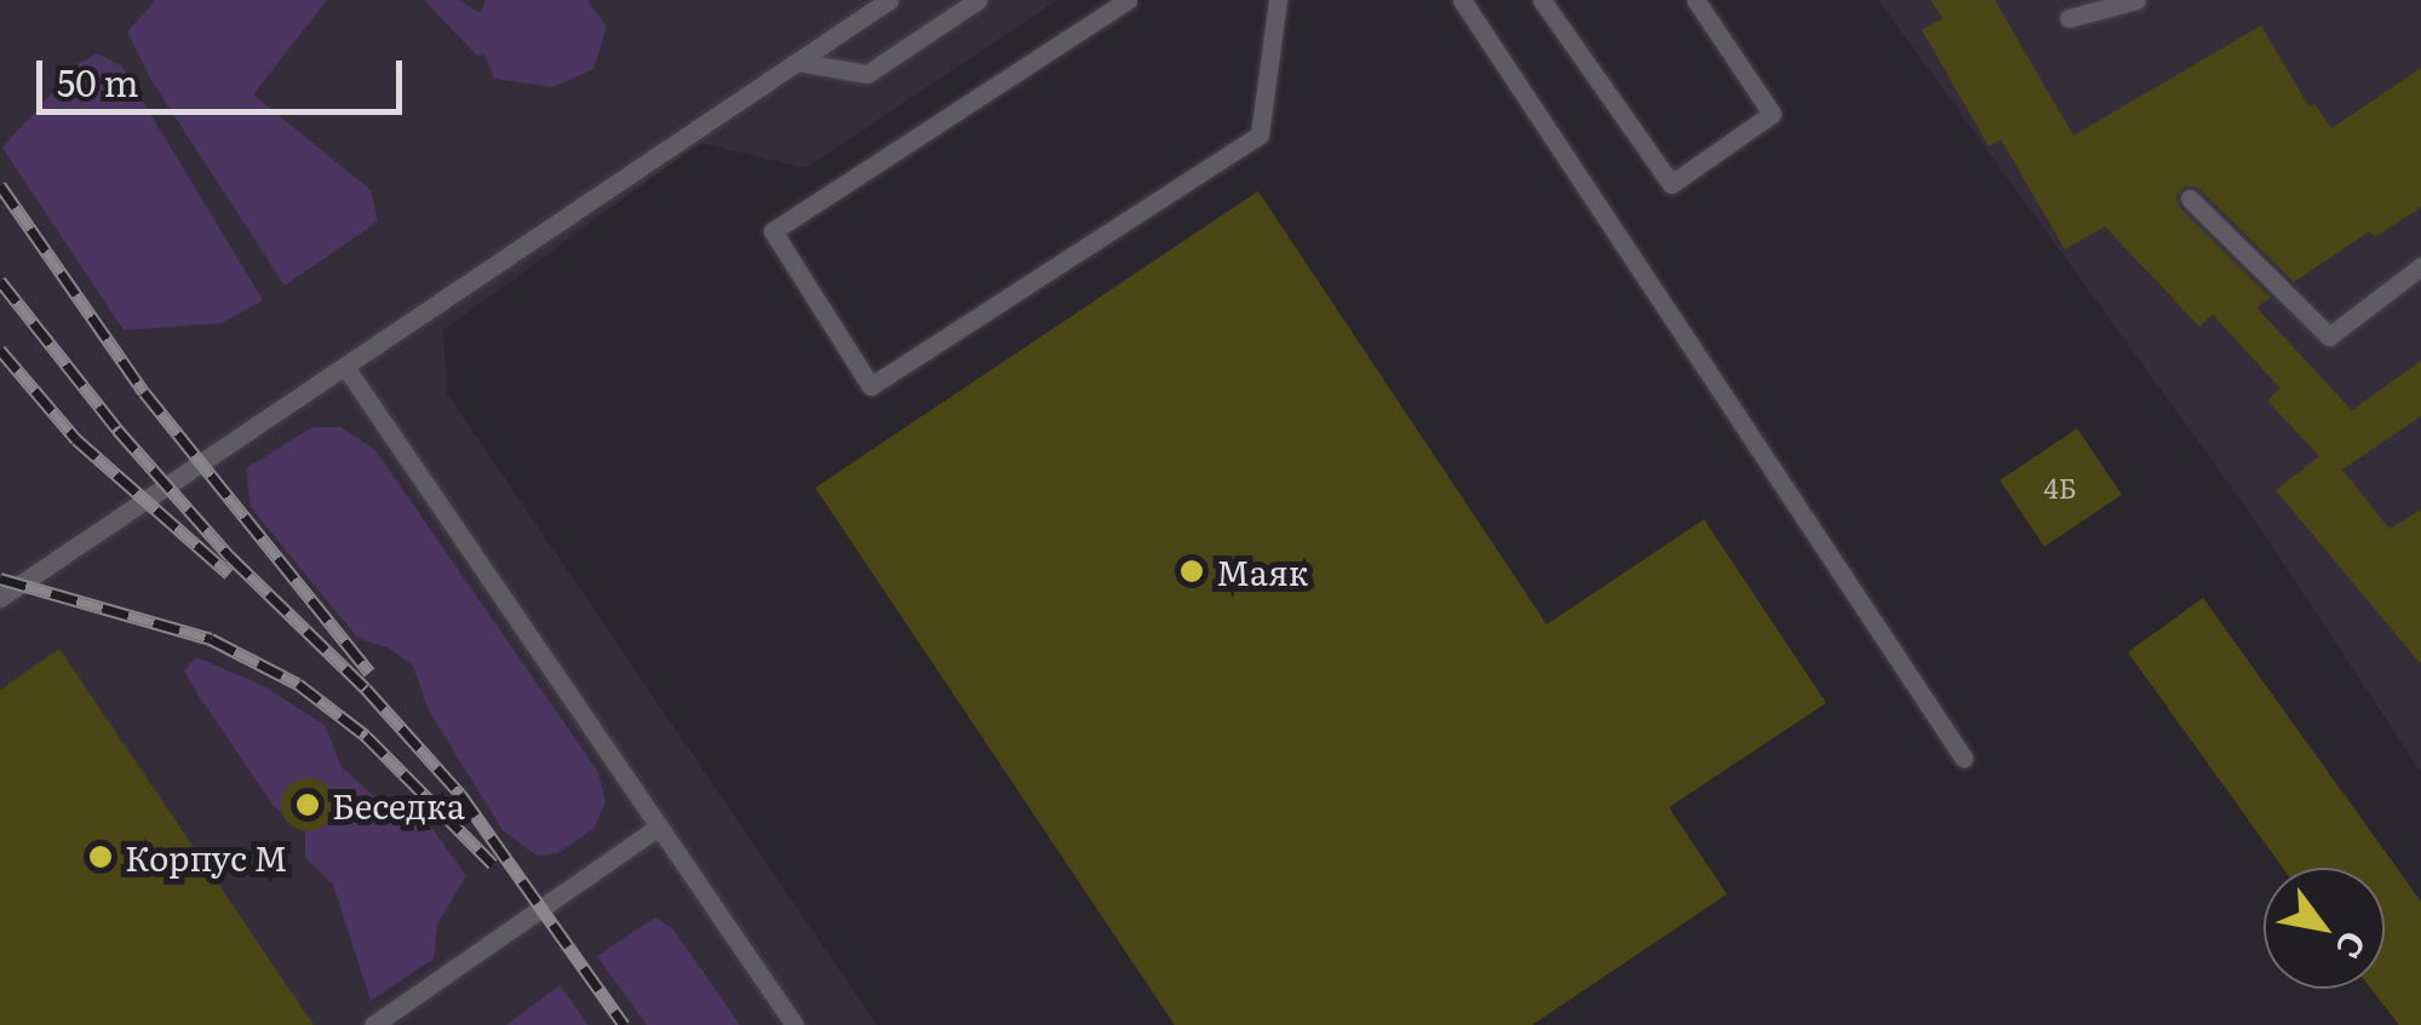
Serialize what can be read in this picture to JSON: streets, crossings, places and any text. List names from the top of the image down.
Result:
{
  "places": ["Маяк", "Беседка", "Корпус М"],
  "house_numbers": ["4Б"],
  "scale_bar": "50 m",
  "north": "bottom right"
}
